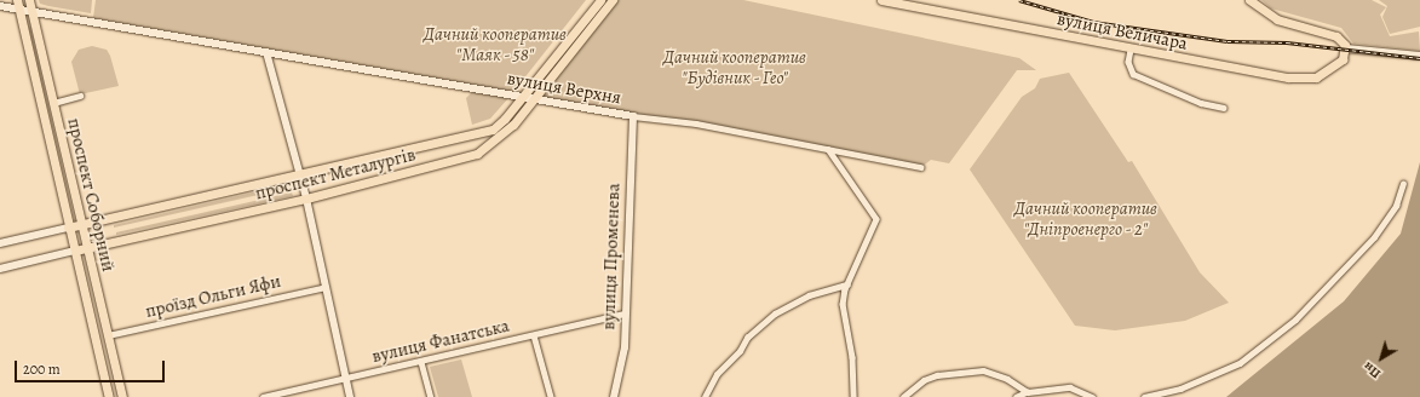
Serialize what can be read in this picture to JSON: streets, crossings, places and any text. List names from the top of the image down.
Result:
{
  "streets": {
    "main road": ["вулиця Величара", "проспект Металургів", "проспект Соборний"],
    "street": [
      "вулиця Верхня",
      "вулиця Променева",
      "проїзд Ольги Яфи",
      "вулиця Фанатська"
    ]
  },
  "crossings": [
    ["вулиця Верхня", "проспект Металургів"],
    ["вулиця Верхня", "проспект Соборний"],
    ["вулиця Верхня", "вулиця Променева"],
    ["проспект Металургів", "проспект Соборний"],
    ["проспект Соборний", "проїзд Ольги Яфи"],
    ["вулиця Променева", "вулиця Фанатська"]
  ],
  "parks": ["Дачний кооператив \"Маяк - 58\"", "Дачний кооператив \"Будівник - Гео\"", "Дачний кооператив \"Дніпроенерго - 2\""],
  "scale_bar": "200 m",
  "north": "bottom left"
}
